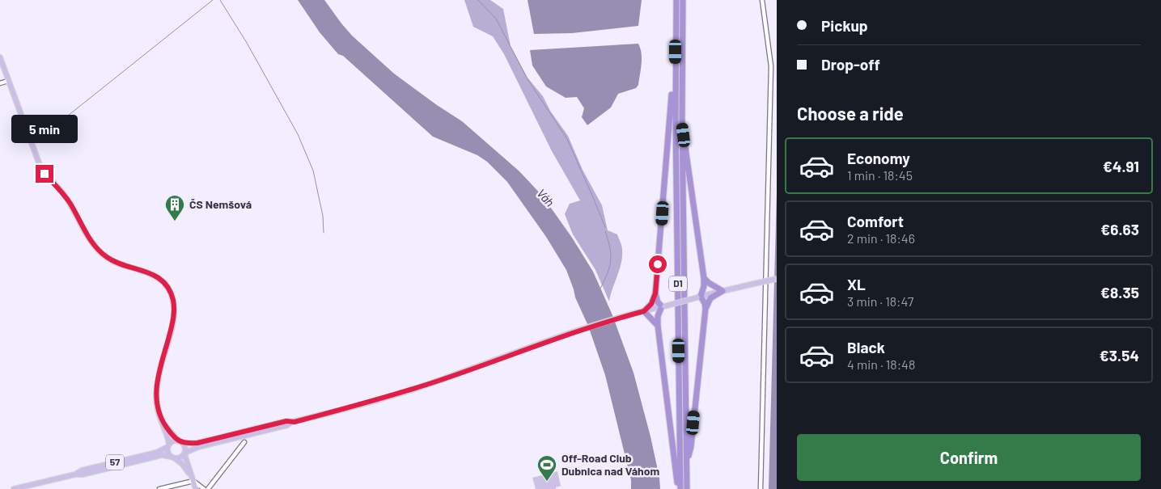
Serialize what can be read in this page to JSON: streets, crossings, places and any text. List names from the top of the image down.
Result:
{
  "streets": {
    "highway": ["D1"],
    "main road": ["57"]
  },
  "water": ["Váh"],
  "places": {
    "building": ["ČS Nemšová"],
    "sports": ["Off-Road Club Dubnica nad Váhom"]
  },
  "page": {
    "banner": ["Pickup", "Drop-off"],
    "heading": "Choose a ride",
    "bubble": "5 min",
    "list": [
      {
        "name": "Economy",
        "note": "1 min · 18:45",
        "value": "€4.91"
      },
      {
        "name": "Comfort",
        "note": "2 min · 18:46",
        "value": "€6.63"
      },
      {
        "name": "XL",
        "note": "3 min · 18:47",
        "value": "€8.35"
      },
      {
        "name": "Black",
        "note": "4 min · 18:48",
        "value": "€3.54"
      }
    ],
    "buttons": "Confirm"
  }
}
